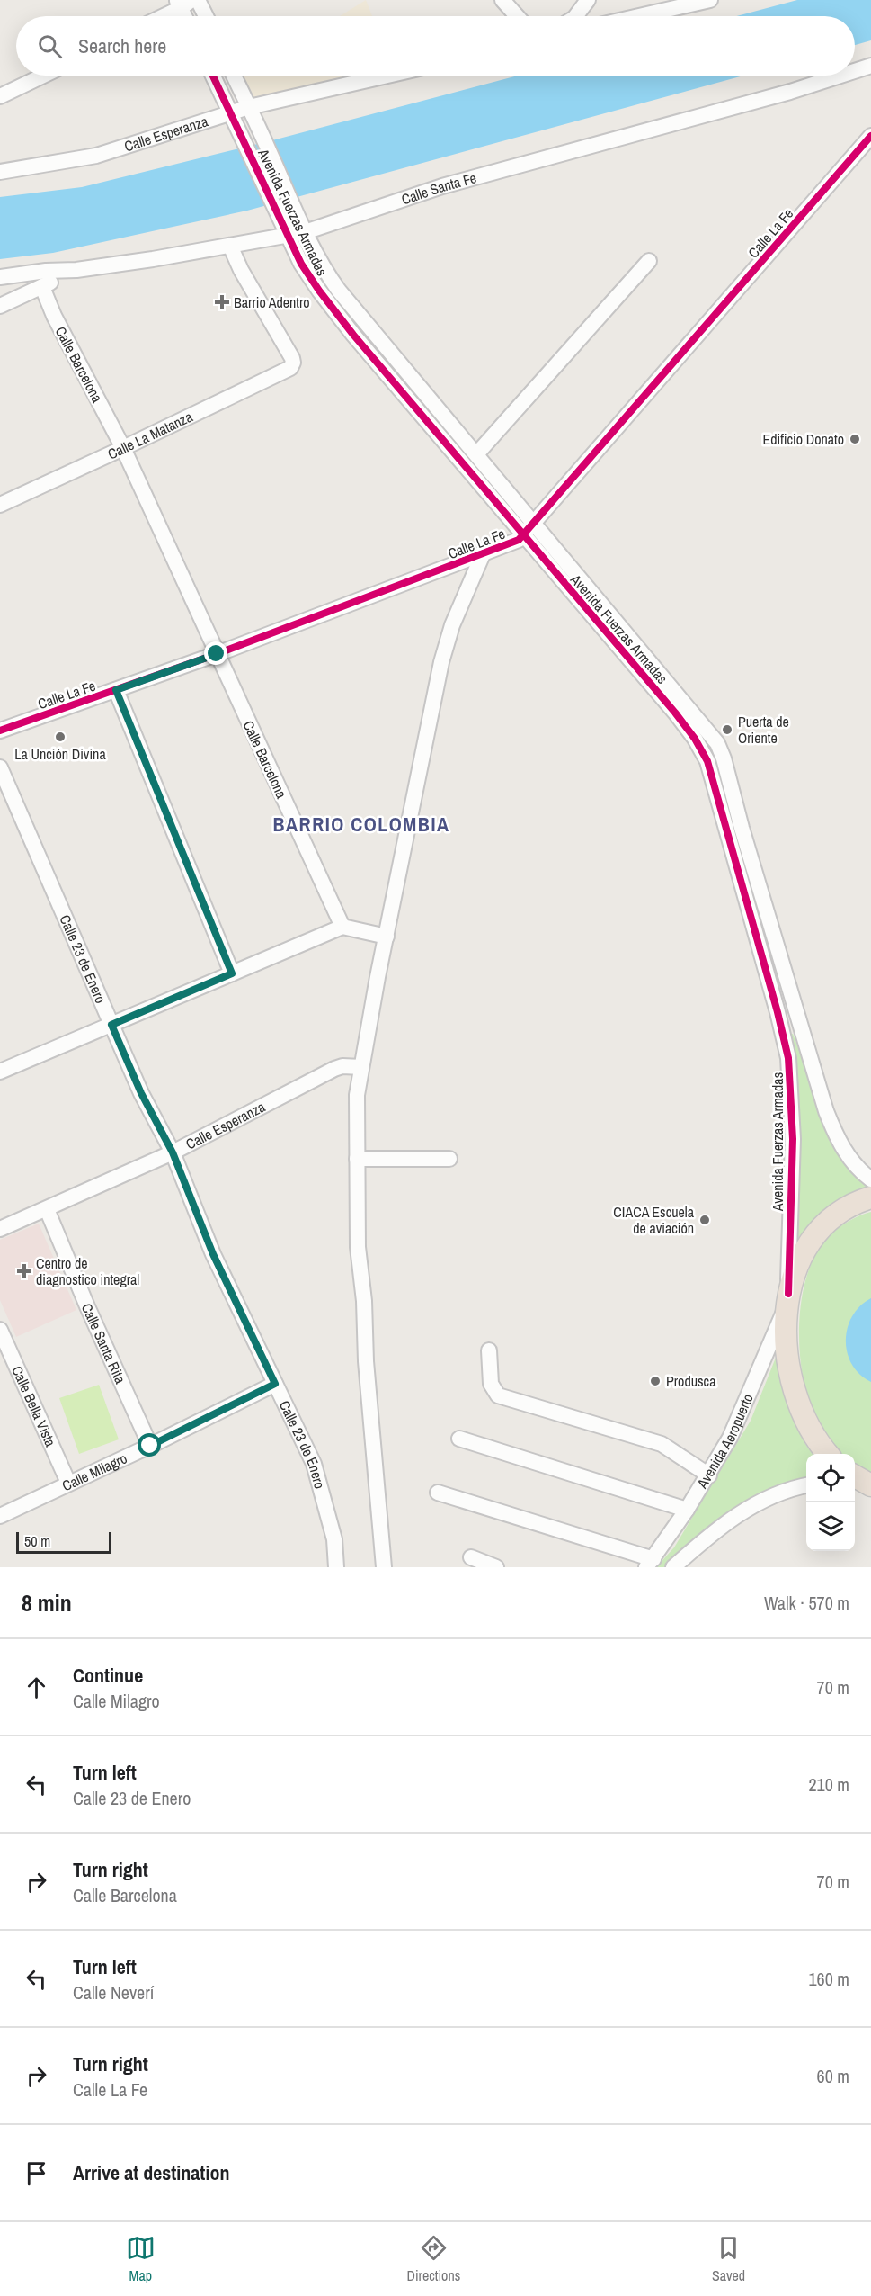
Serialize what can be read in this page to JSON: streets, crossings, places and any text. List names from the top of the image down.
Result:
{
  "streets": {
    "street": [
      "Calle Esperanza",
      "Calle Santa Fe",
      "Avenida Fuerzas Armadas",
      "Calle La Fe",
      "Calle Barcelona",
      "Calle La Matanza",
      "Calle 23 de Enero",
      "Calle Santa Rita",
      "Calle Bella Vista",
      "Avenida Aeropuerto",
      "Calle Milagro"
    ]
  },
  "crossings": [
    ["Calle Esperanza", "Avenida Fuerzas Armadas"],
    ["Calle Esperanza", "Calle 23 de Enero"],
    ["Calle Esperanza", "Calle Santa Rita"],
    ["Calle Santa Fe", "Avenida Fuerzas Armadas"],
    ["Calle Santa Fe", "Calle La Matanza"],
    ["Avenida Fuerzas Armadas", "Calle La Fe"],
    ["Avenida Fuerzas Armadas", "Avenida Aeropuerto"],
    ["Calle La Fe", "Calle Barcelona"],
    ["Calle Barcelona", "Calle La Matanza"],
    ["Calle 23 de Enero", "Calle Milagro"],
    ["Calle Santa Rita", "Calle Milagro"],
    ["Calle Bella Vista", "Calle Milagro"]
  ],
  "districts": ["BARRIO COLOMBIA"],
  "places": {
    "health": ["Barrio Adentro", "Centro de diagnostico integral"],
    "other": [
      "Edificio Donato",
      "Puerta de Oriente",
      "La Unción Divina",
      "CIACA Escuela de aviación",
      "Produsca"
    ]
  },
  "scale_bar": "50 m",
  "page": {
    "search": "Search here",
    "scale": "50 m",
    "heading": ["8 min", "Walk · 570 m"],
    "list": [
      ["Continue", "Calle Milagro", "70 m"],
      ["Turn left", "Calle 23 de Enero", "210 m"],
      ["Turn right", "Calle Barcelona", "70 m"],
      ["Turn left", "Calle Neverí", "160 m"],
      ["Turn right", "Calle La Fe", "60 m"],
      "Arrive at destination"
    ],
    "nav": ["Map", "Directions", "Saved"]
  }
}
